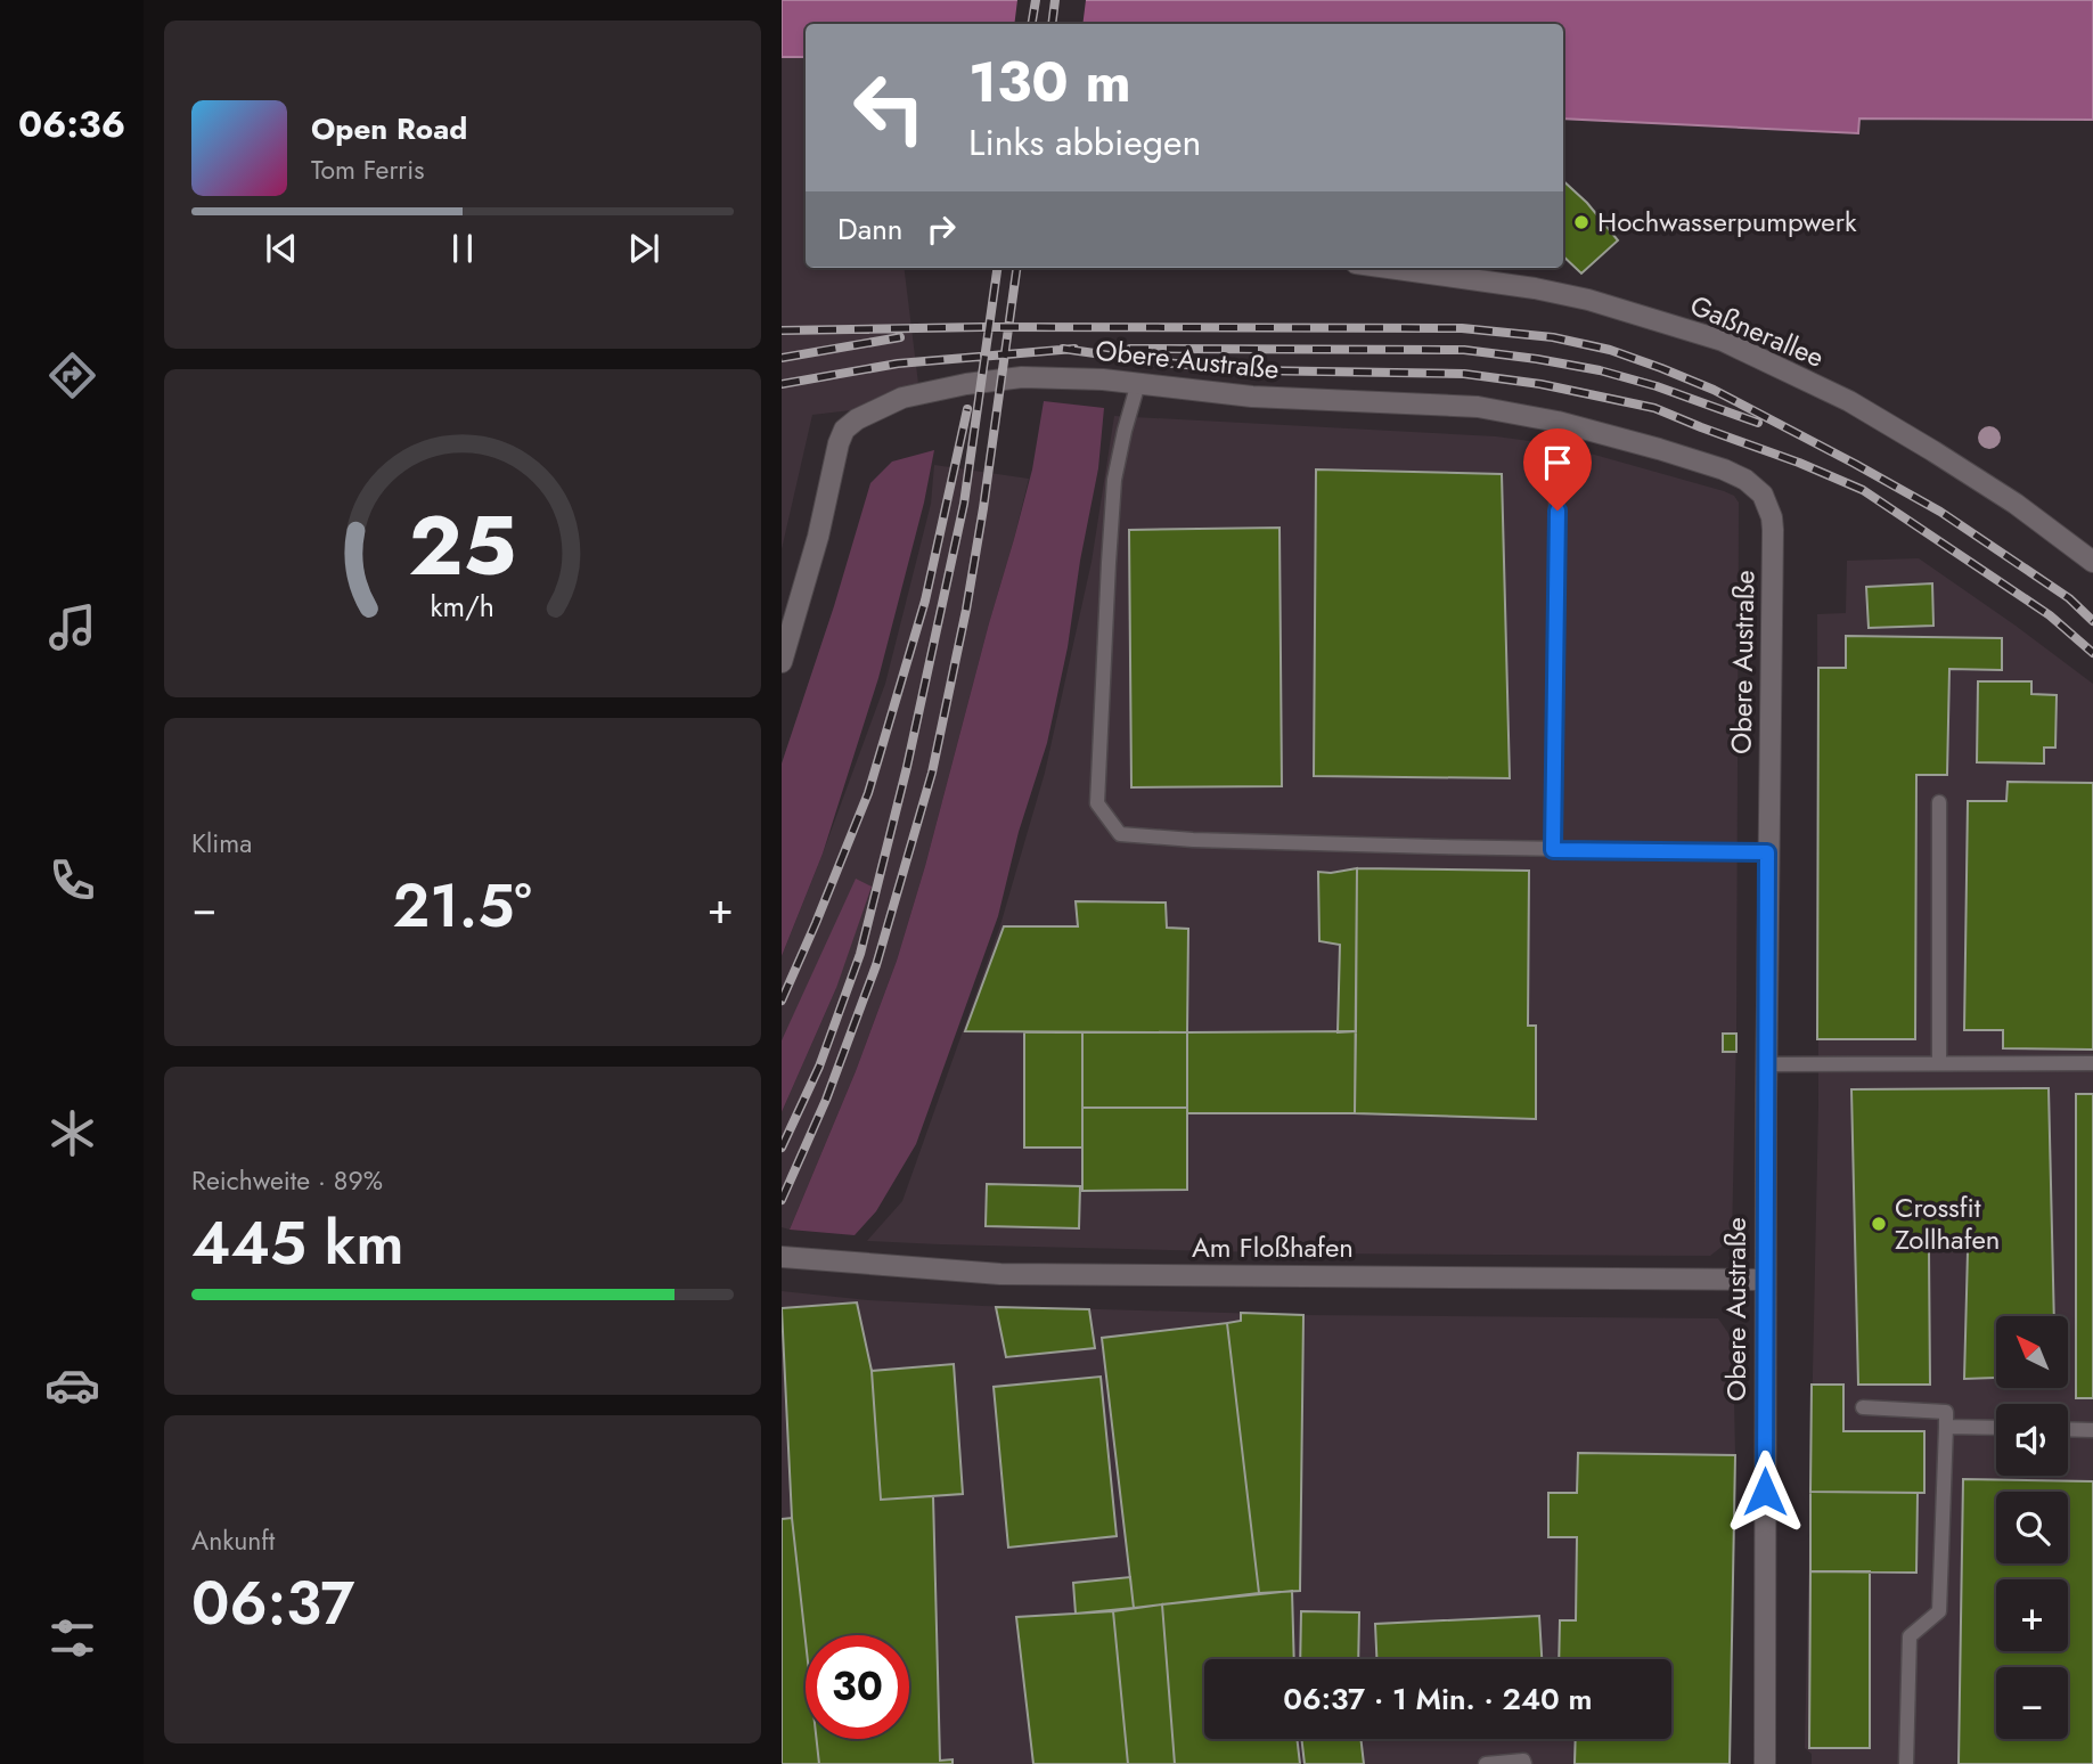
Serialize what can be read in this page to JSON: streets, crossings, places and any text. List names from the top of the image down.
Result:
{
  "streets": {
    "street": ["Gaßnerallee", "Obere Austraße", "Am Floßhafen"]
  },
  "crossings": [
    ["Obere Austraße", "Am Floßhafen"]
  ],
  "places": ["Hochwasserpumpwerk", "Crossfit Zollhafen"],
  "north": "top left",
  "page": {
    "tabs": "06:36",
    "turn": ["130 m", "Links abbiegen"],
    "song": ["Open Road", "Tom Ferris"],
    "then": "Dann",
    "tile": [
      "Klima",
      ["Reichweite · 89%", "445 km"],
      ["Ankunft", "06:37"]
    ],
    "heat": ["−", "21.5°", "+"],
    "map_buttons": ["+", "−"],
    "limit": "30",
    "trip": "06:37 · 1 Min. · 240 m",
    "gauge": ["25", "km/h"]
  }
}
